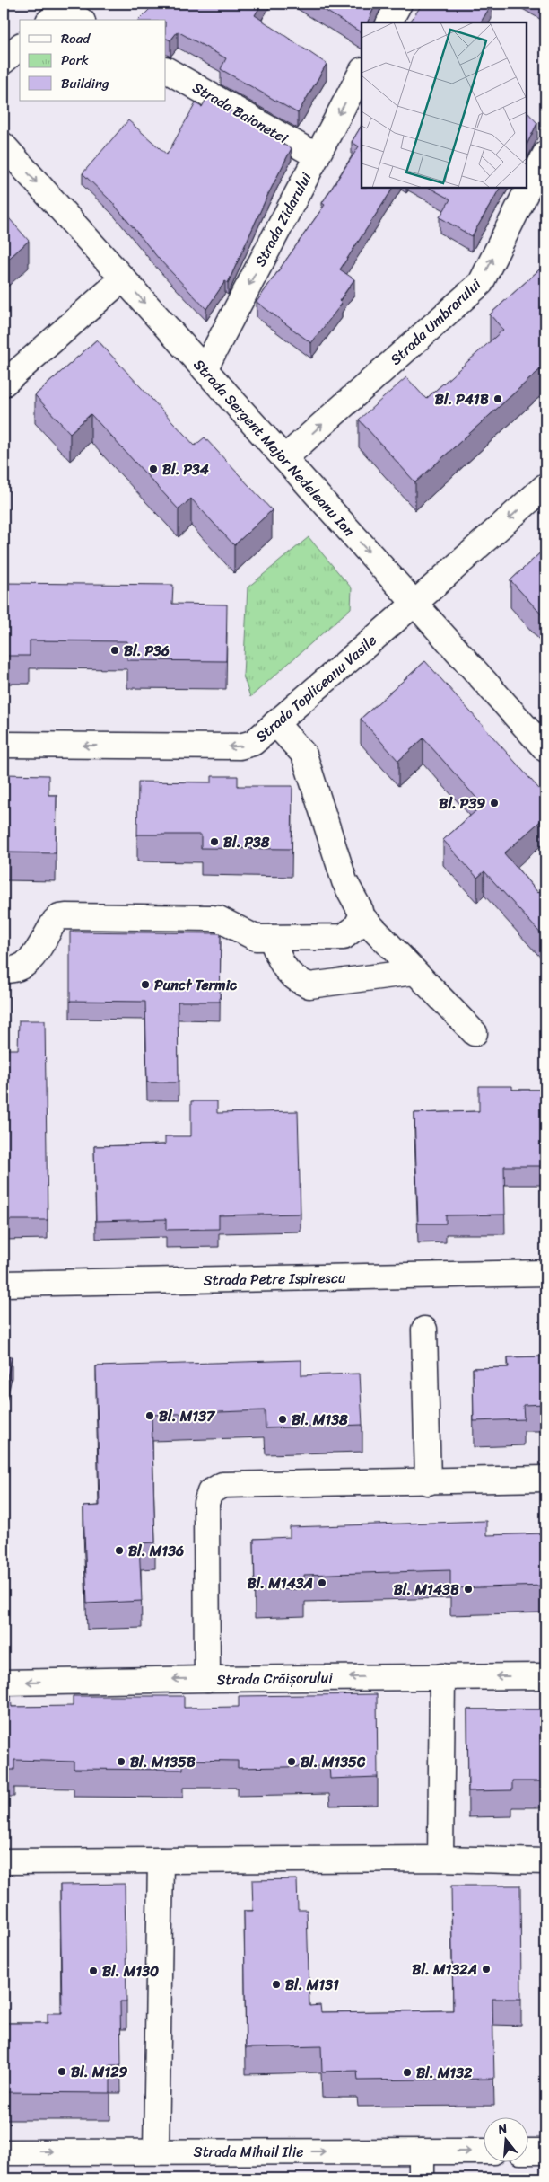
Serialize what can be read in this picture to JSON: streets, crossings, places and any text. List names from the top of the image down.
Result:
{
  "streets": {
    "street": [
      "Strada Baionetei",
      "Strada Zidarului",
      "Strada Umbrarului",
      "Strada Sergent Major Nedeleanu Ion",
      "Strada Topliceanu Vasile",
      "Strada Petre Ispirescu",
      "Strada Crăișorului",
      "Strada Mihail Ilie"
    ]
  },
  "crossings": [
    ["Strada Baionetei", "Strada Zidarului"],
    ["Strada Zidarului", "Strada Sergent Major Nedeleanu Ion"],
    ["Strada Umbrarului", "Strada Sergent Major Nedeleanu Ion"],
    ["Strada Sergent Major Nedeleanu Ion", "Strada Topliceanu Vasile"]
  ],
  "one_way": [
    "Strada Zidarului",
    "Strada Umbrarului",
    "Strada Sergent Major Nedeleanu Ion",
    "Strada Topliceanu Vasile",
    "Strada Mihail Ilie"
  ],
  "places": [
    "Bl. P41B",
    "Bl. P34",
    "Bl. P36",
    "Bl. P39",
    "Bl. P38",
    "Punct Termic",
    "Bl. M137",
    "Bl. M138",
    "Bl. M136",
    "Bl. M143A",
    "Bl. M143B",
    "Bl. M135B",
    "Bl. M135C",
    "Bl. M132A",
    "Bl. M130",
    "Bl. M131",
    "Bl. M129",
    "Bl. M132"
  ],
  "legend": ["Road", "Park", "Building"],
  "north": "top"
}
